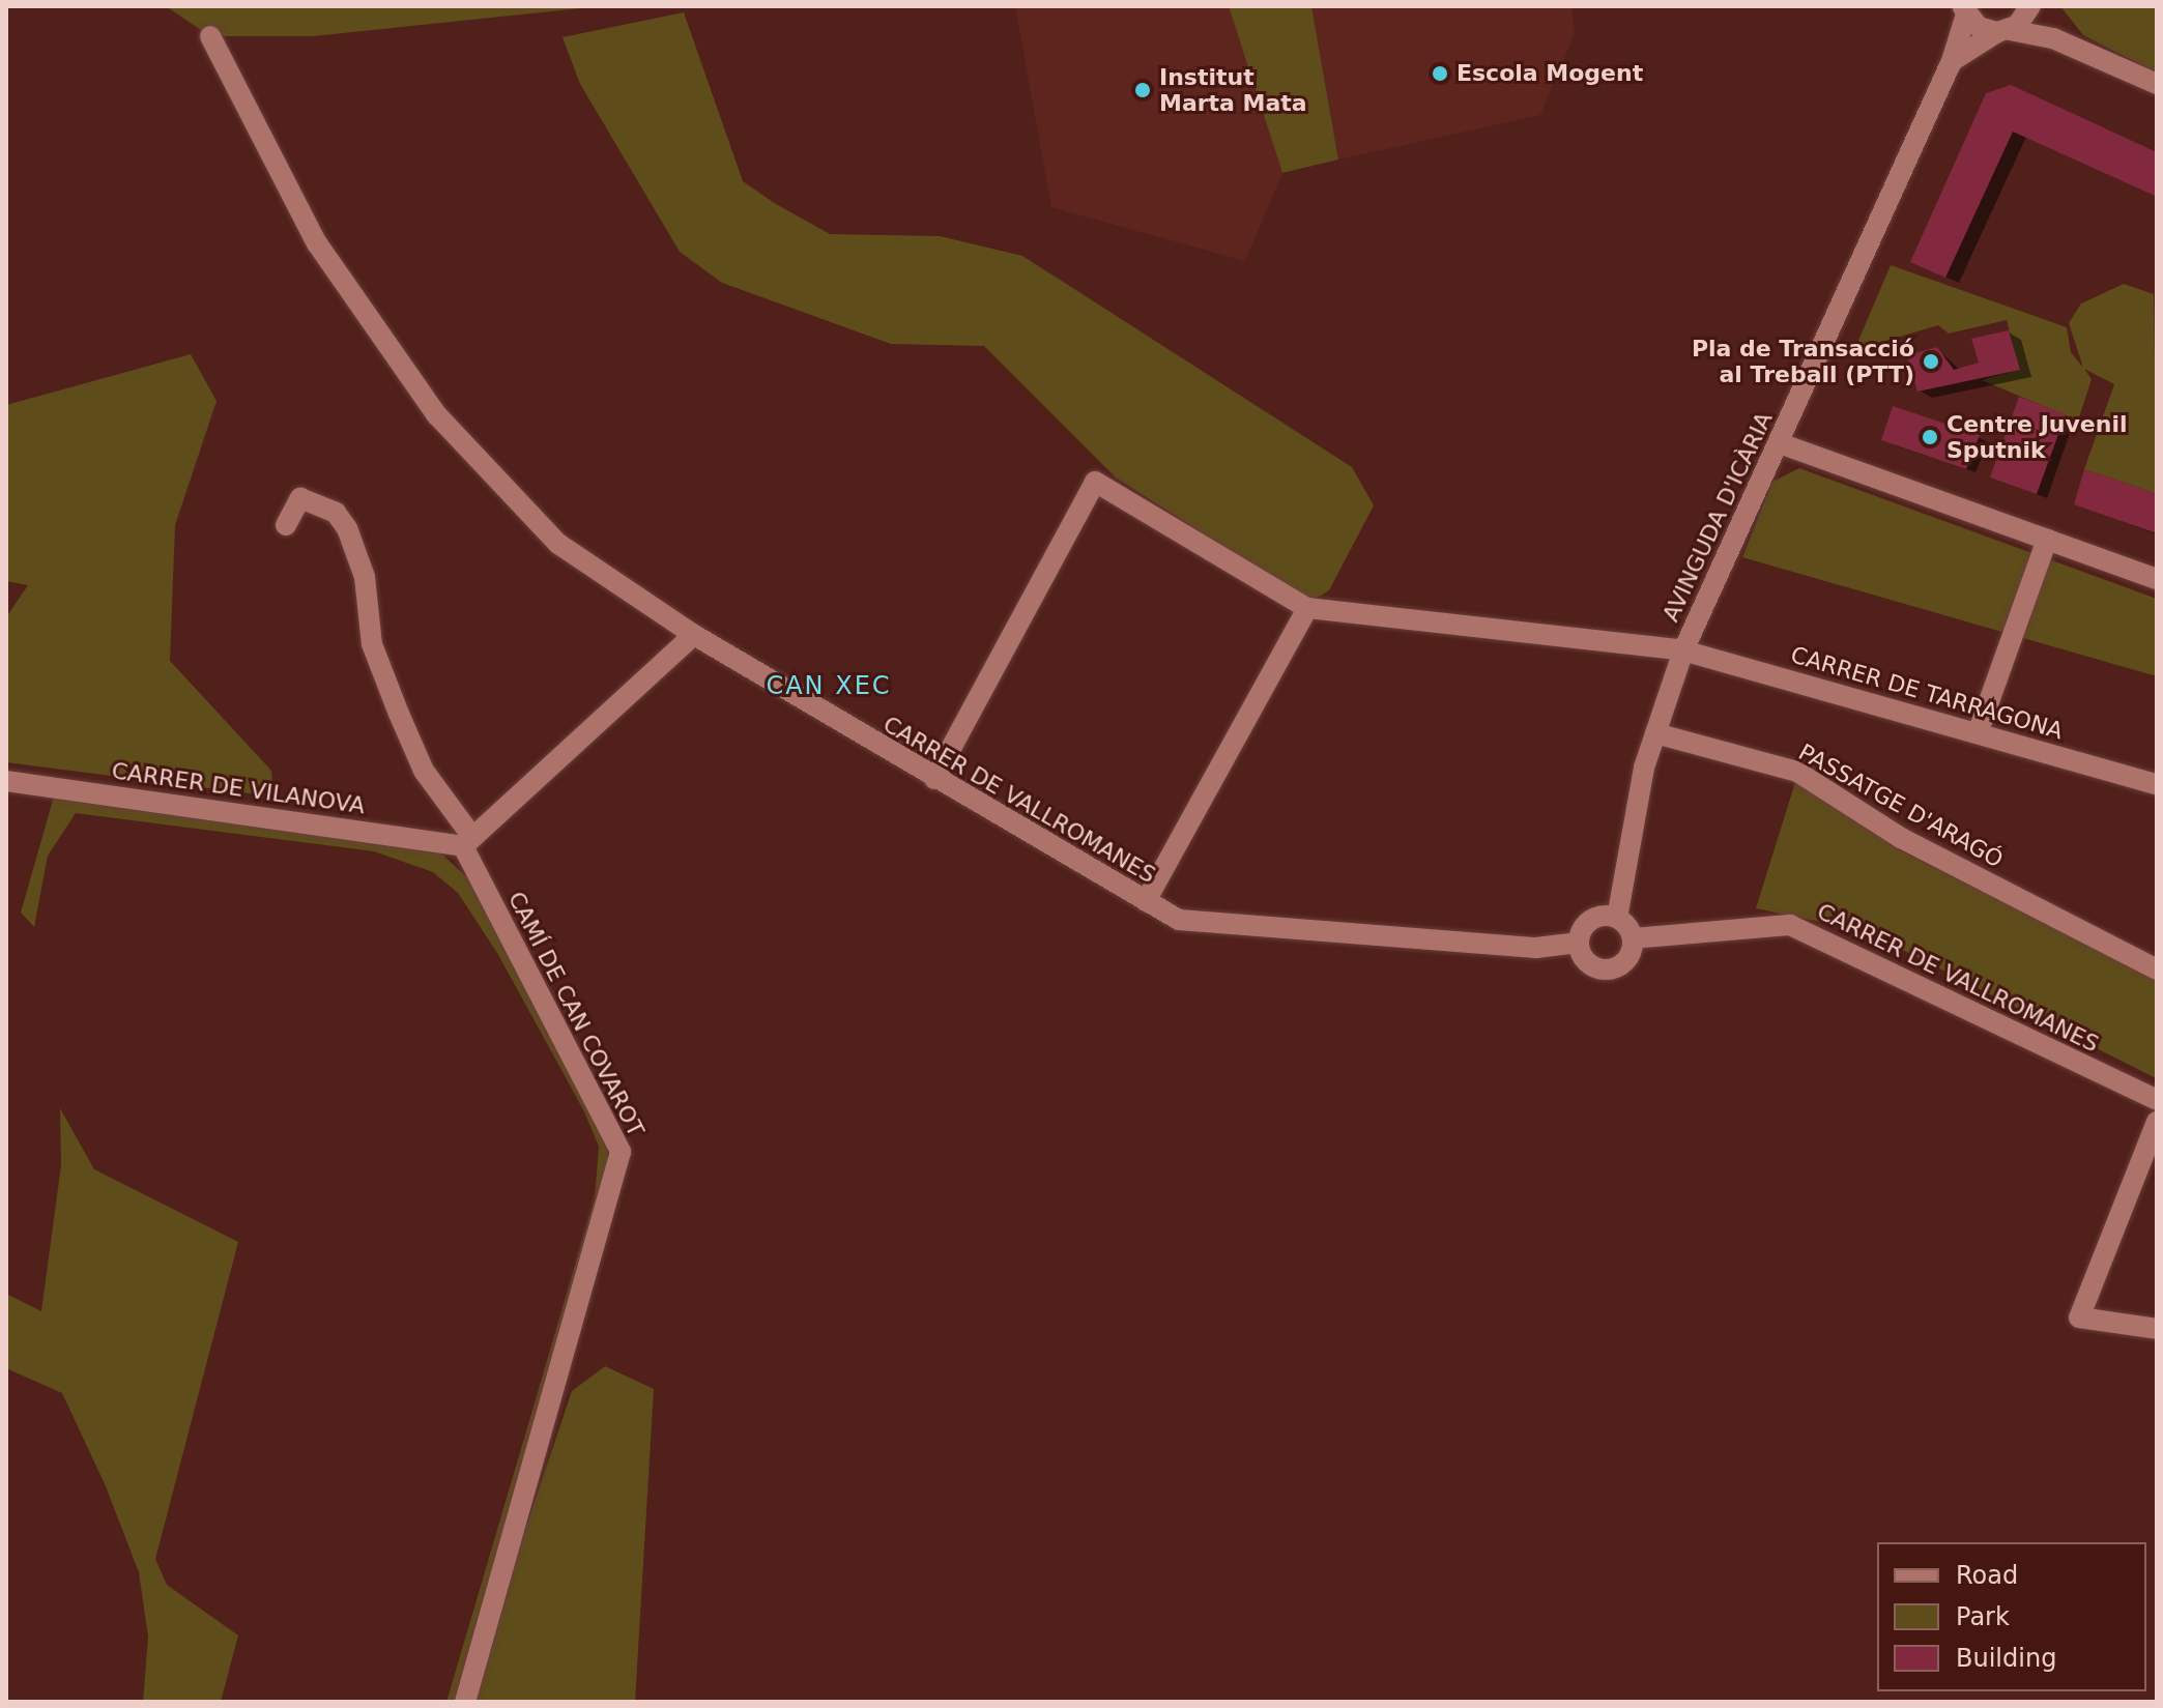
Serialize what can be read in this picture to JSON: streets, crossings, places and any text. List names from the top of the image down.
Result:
{
  "streets": {
    "street": [
      "AVINGUDA D'ICÀRIA",
      "CARRER DE TARRAGONA",
      "CARRER DE VILANOVA",
      "CARRER DE VALLROMANES",
      "PASSATGE D'ARAGÓ",
      "CAMÍ DE CAN COVAROT"
    ]
  },
  "crossings": [
    ["AVINGUDA D'ICÀRIA", "CARRER DE TARRAGONA"],
    ["AVINGUDA D'ICÀRIA", "CARRER DE VALLROMANES"],
    ["AVINGUDA D'ICÀRIA", "PASSATGE D'ARAGÓ"],
    ["CARRER DE VILANOVA", "CAMÍ DE CAN COVAROT"]
  ],
  "districts": ["CAN XEC"],
  "places": [
    "Escola Mogent",
    "Institut Marta Mata",
    "Pla de Transacció al Treball (PTT)",
    "Centre Juvenil Sputnik"
  ],
  "legend": ["Road", "Park", "Building"]
}
